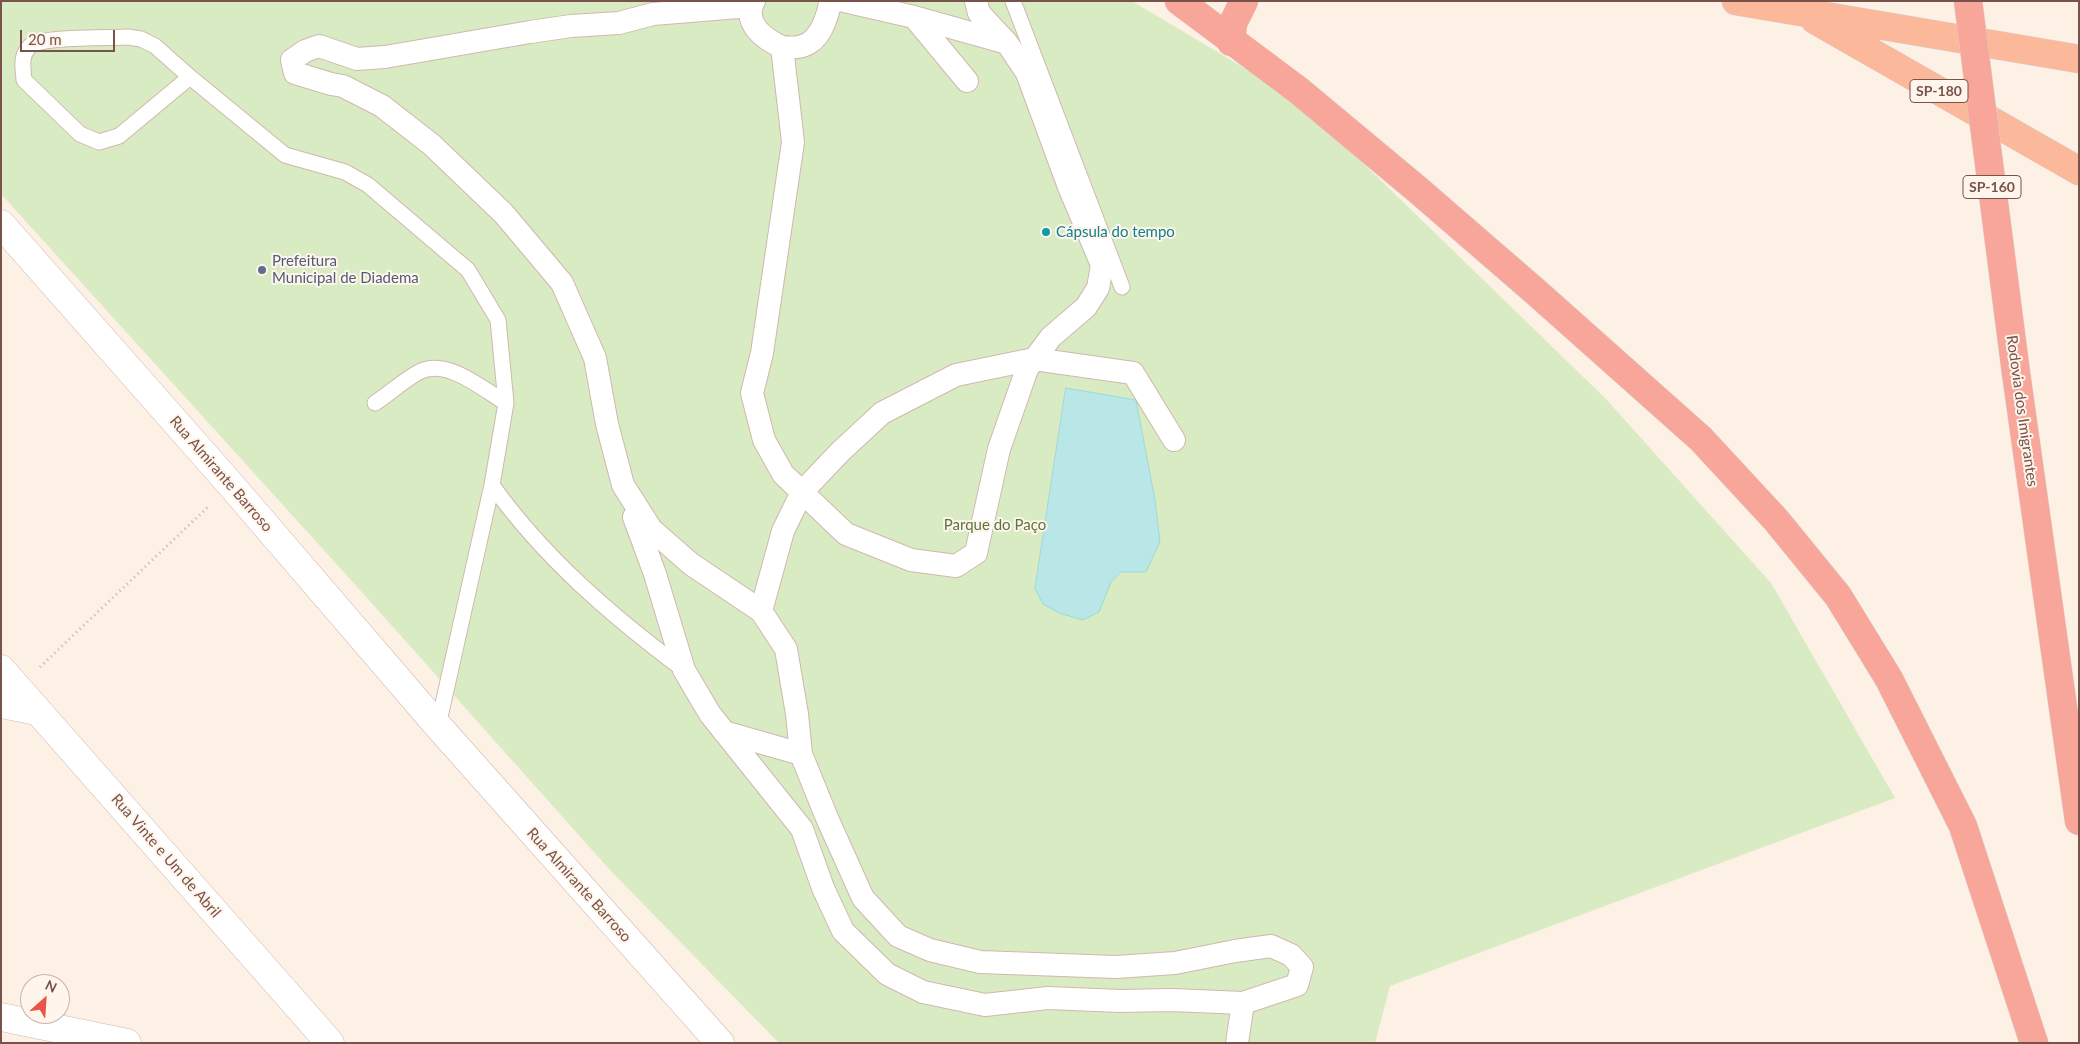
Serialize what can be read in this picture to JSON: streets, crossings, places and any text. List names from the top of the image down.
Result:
{
  "streets": {
    "highway": ["SP-180", "SP-160", "Rodovia dos Imigrantes"],
    "street": ["Rua Almirante Barroso", "Rua Vinte e Um de Abril"]
  },
  "parks": ["Parque do Paço"],
  "places": ["Cápsula do tempo", "Prefeitura Municipal de Diadema"],
  "scale_bar": "20 m",
  "north": "top right"
}
